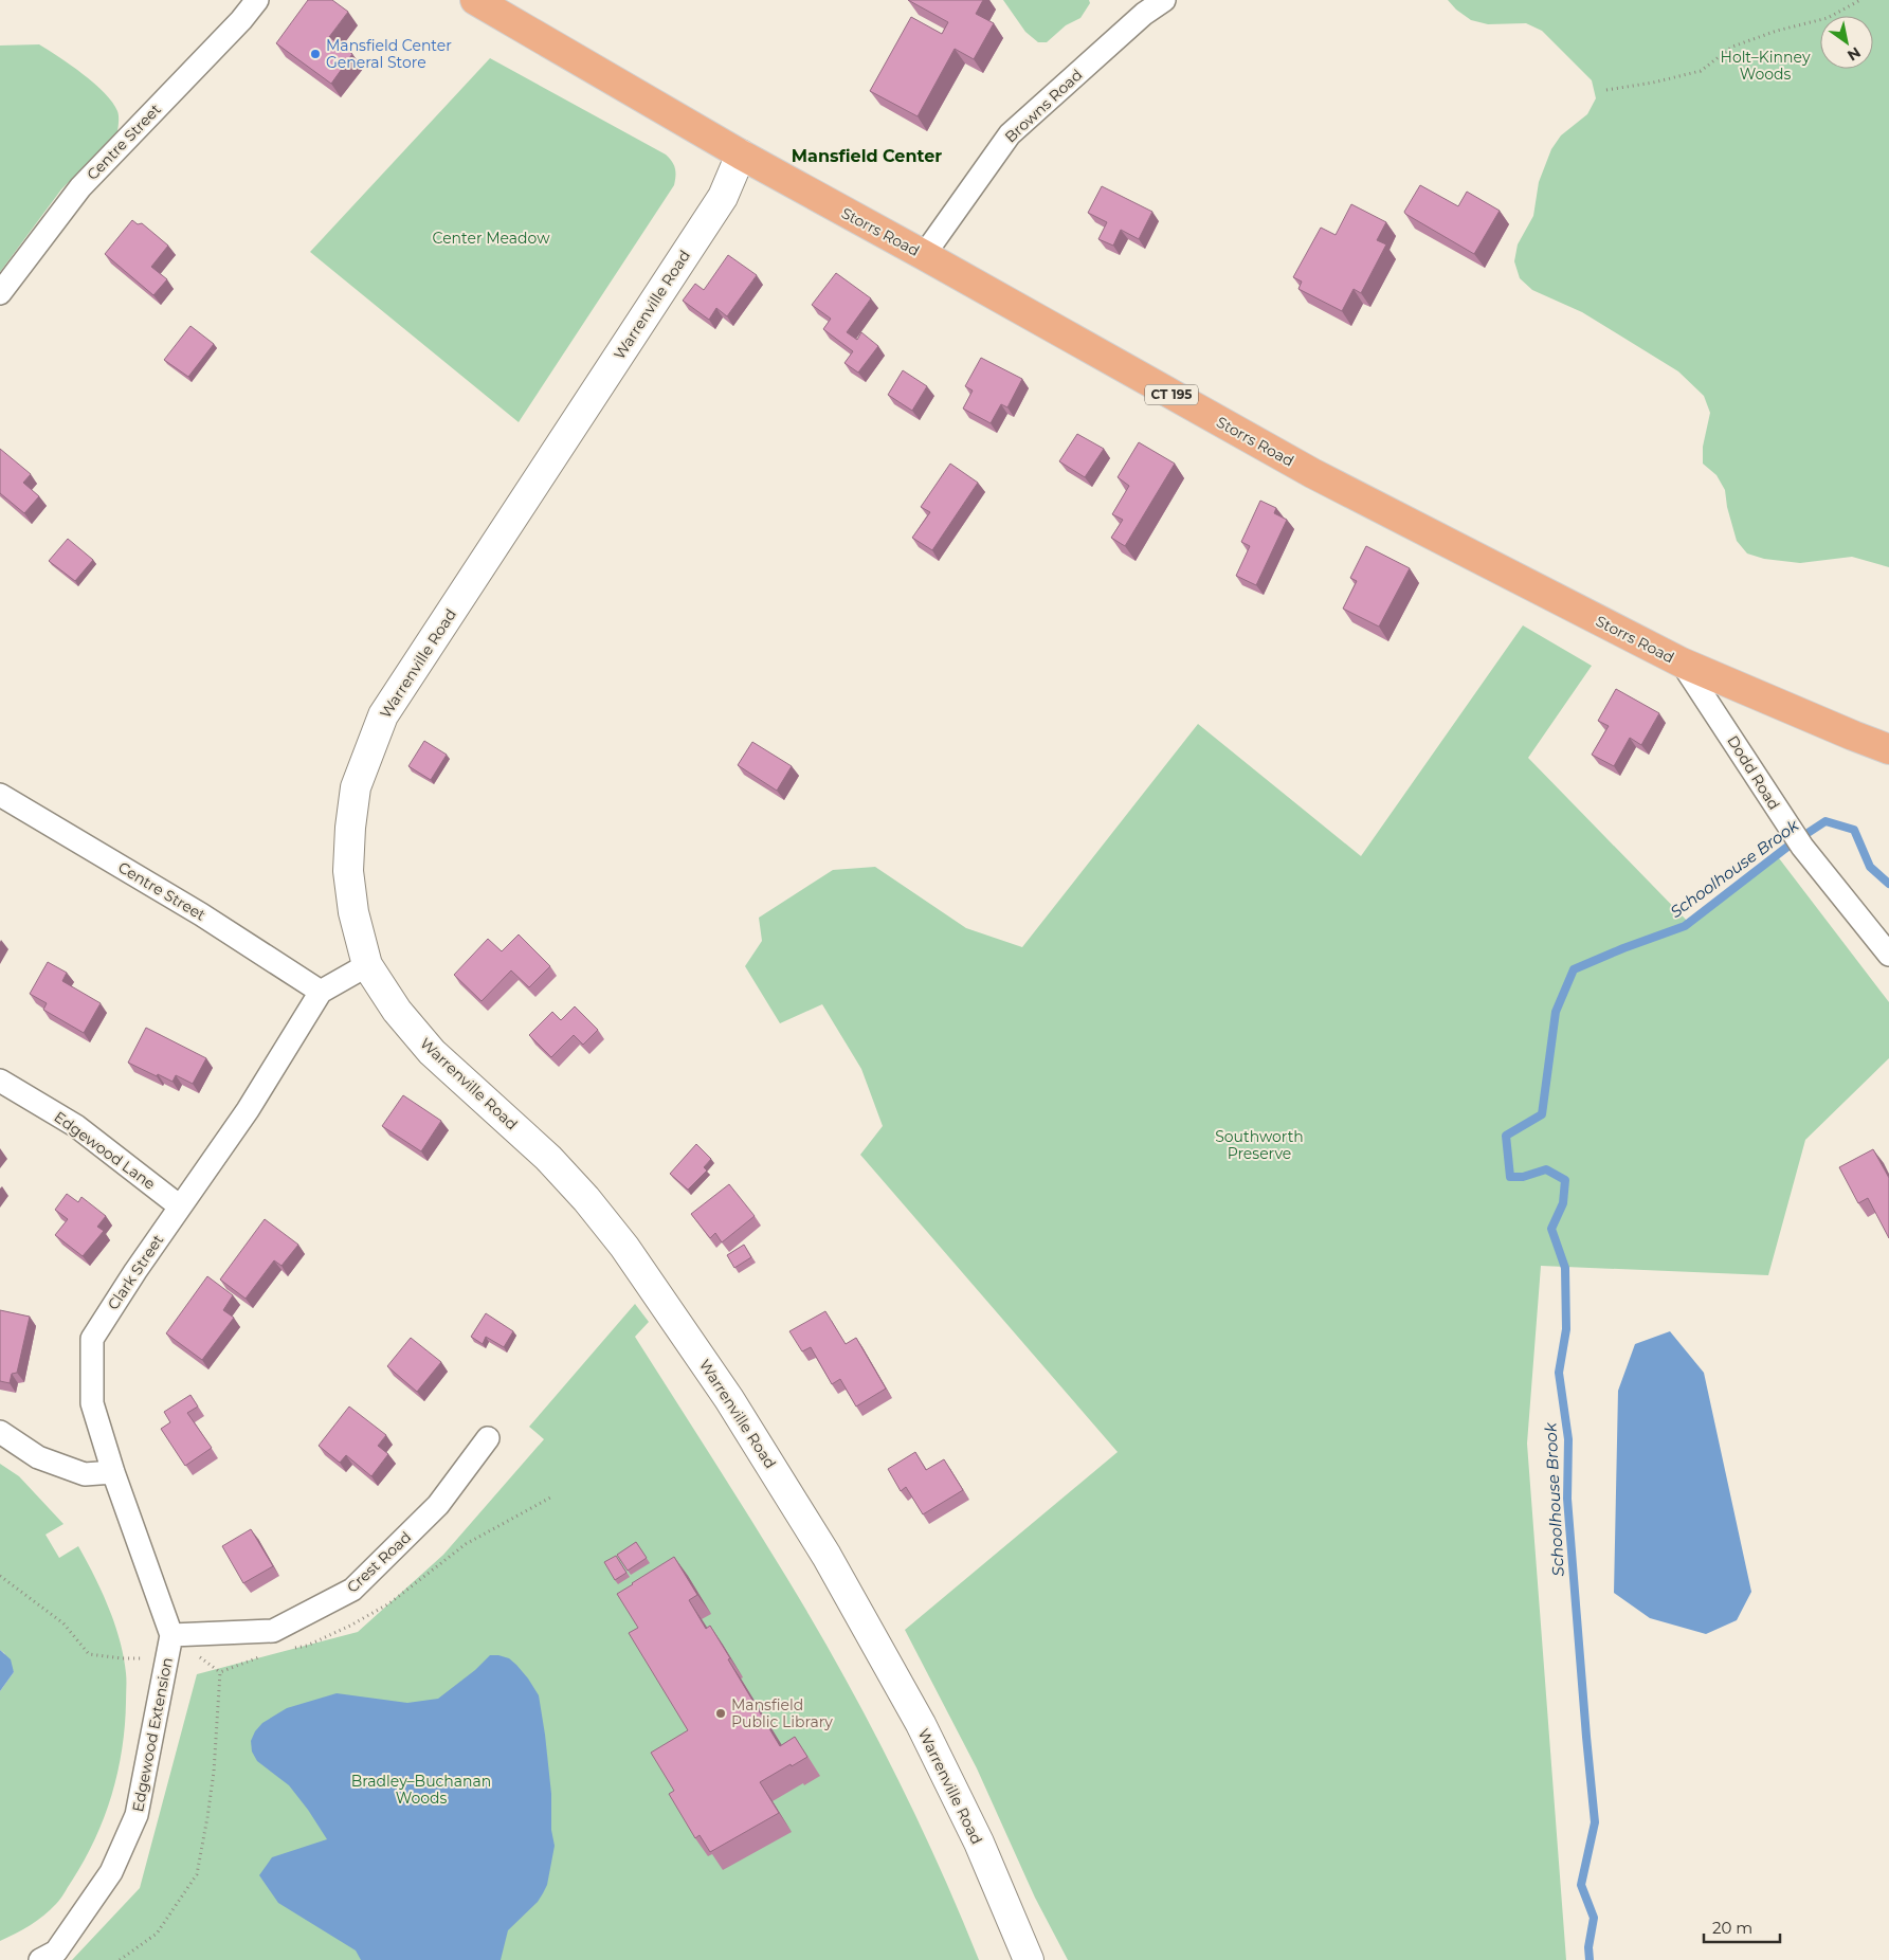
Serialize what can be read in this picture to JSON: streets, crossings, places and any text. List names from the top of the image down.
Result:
{
  "streets": {
    "main road": ["Storrs Road", "Warrenville Road", "CT 195"],
    "street": [
      "Browns Road",
      "Centre Street",
      "Dodd Road",
      "Edgewood Lane",
      "Clark Street",
      "Crest Road",
      "Edgewood Extension"
    ]
  },
  "crossings": [
    ["Browns Road", "Storrs Road"],
    ["Centre Street", "Clark Street"],
    ["Storrs Road", "Warrenville Road"],
    ["Storrs Road", "Dodd Road"],
    ["Warrenville Road", "Clark Street"],
    ["Edgewood Lane", "Clark Street"],
    ["Clark Street", "Crest Road"],
    ["Clark Street", "Edgewood Extension"],
    ["Crest Road", "Edgewood Extension"]
  ],
  "districts": ["Mansfield Center"],
  "water": ["Schoolhouse Brook"],
  "parks": [
    "Holt–Kinney Woods",
    "Center Meadow",
    "Southworth Preserve",
    "Bradley–Buchanan Woods"
  ],
  "places": ["Mansfield Center General Store", "Mansfield Public Library"],
  "scale_bar": "20 m",
  "north": "bottom right"
}
